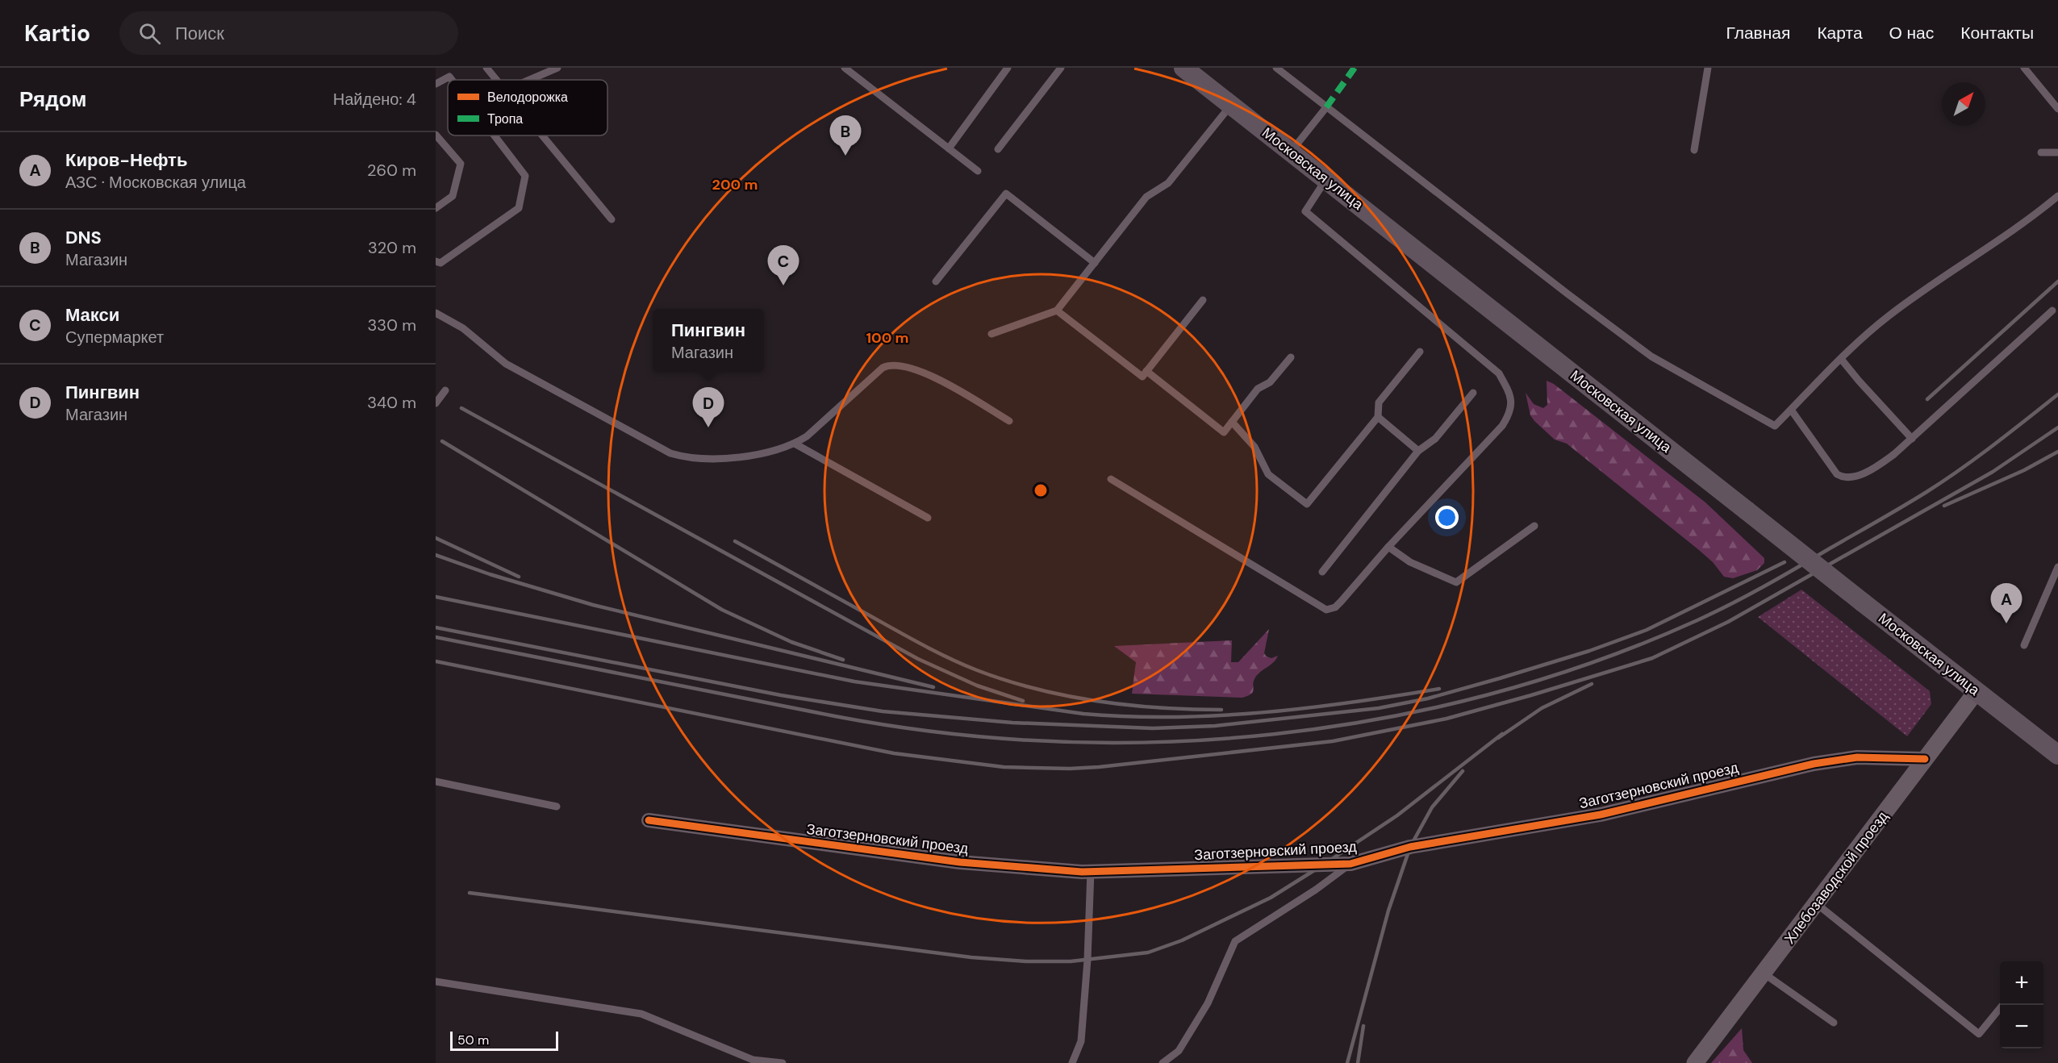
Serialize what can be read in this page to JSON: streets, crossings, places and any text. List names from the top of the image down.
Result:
{
  "streets": {
    "main road": ["Московская улица"],
    "street": ["Заготзерновский проезд", "Хлебозаводской проезд"]
  },
  "crossings": [
    ["Московская улица", "Хлебозаводской проезд"],
    ["Заготзерновский проезд", "Хлебозаводской проезд"]
  ],
  "legend": ["Велодорожка", "Тропа"],
  "scale_bar": "50 m",
  "north": "top right",
  "page": {
    "header": "Kartio",
    "search": "Поиск",
    "nav": [
      "Главная",
      "Карта",
      "О нас",
      "Контакты"
    ],
    "heading": ["Рядом", "Найдено: 4"],
    "pins": [
      "B",
      "C",
      "D",
      "A"
    ],
    "list": [
      {
        "mark": "A",
        "name": "Киров-Нефть",
        "note": "АЗС · Московская улица",
        "value": "260 m"
      },
      {
        "mark": "B",
        "name": "DNS",
        "note": "Магазин",
        "value": "320 m"
      },
      {
        "mark": "C",
        "name": "Макси",
        "note": "Супермаркет",
        "value": "330 m"
      },
      {
        "mark": "D",
        "name": "Пингвин",
        "note": "Магазин",
        "value": "340 m"
      }
    ],
    "popup": ["Пингвин", "Магазин"],
    "map_buttons": ["+", "−"],
    "scale": "50 m"
  },
  "rings": ["200 m", "100 m"]
}
